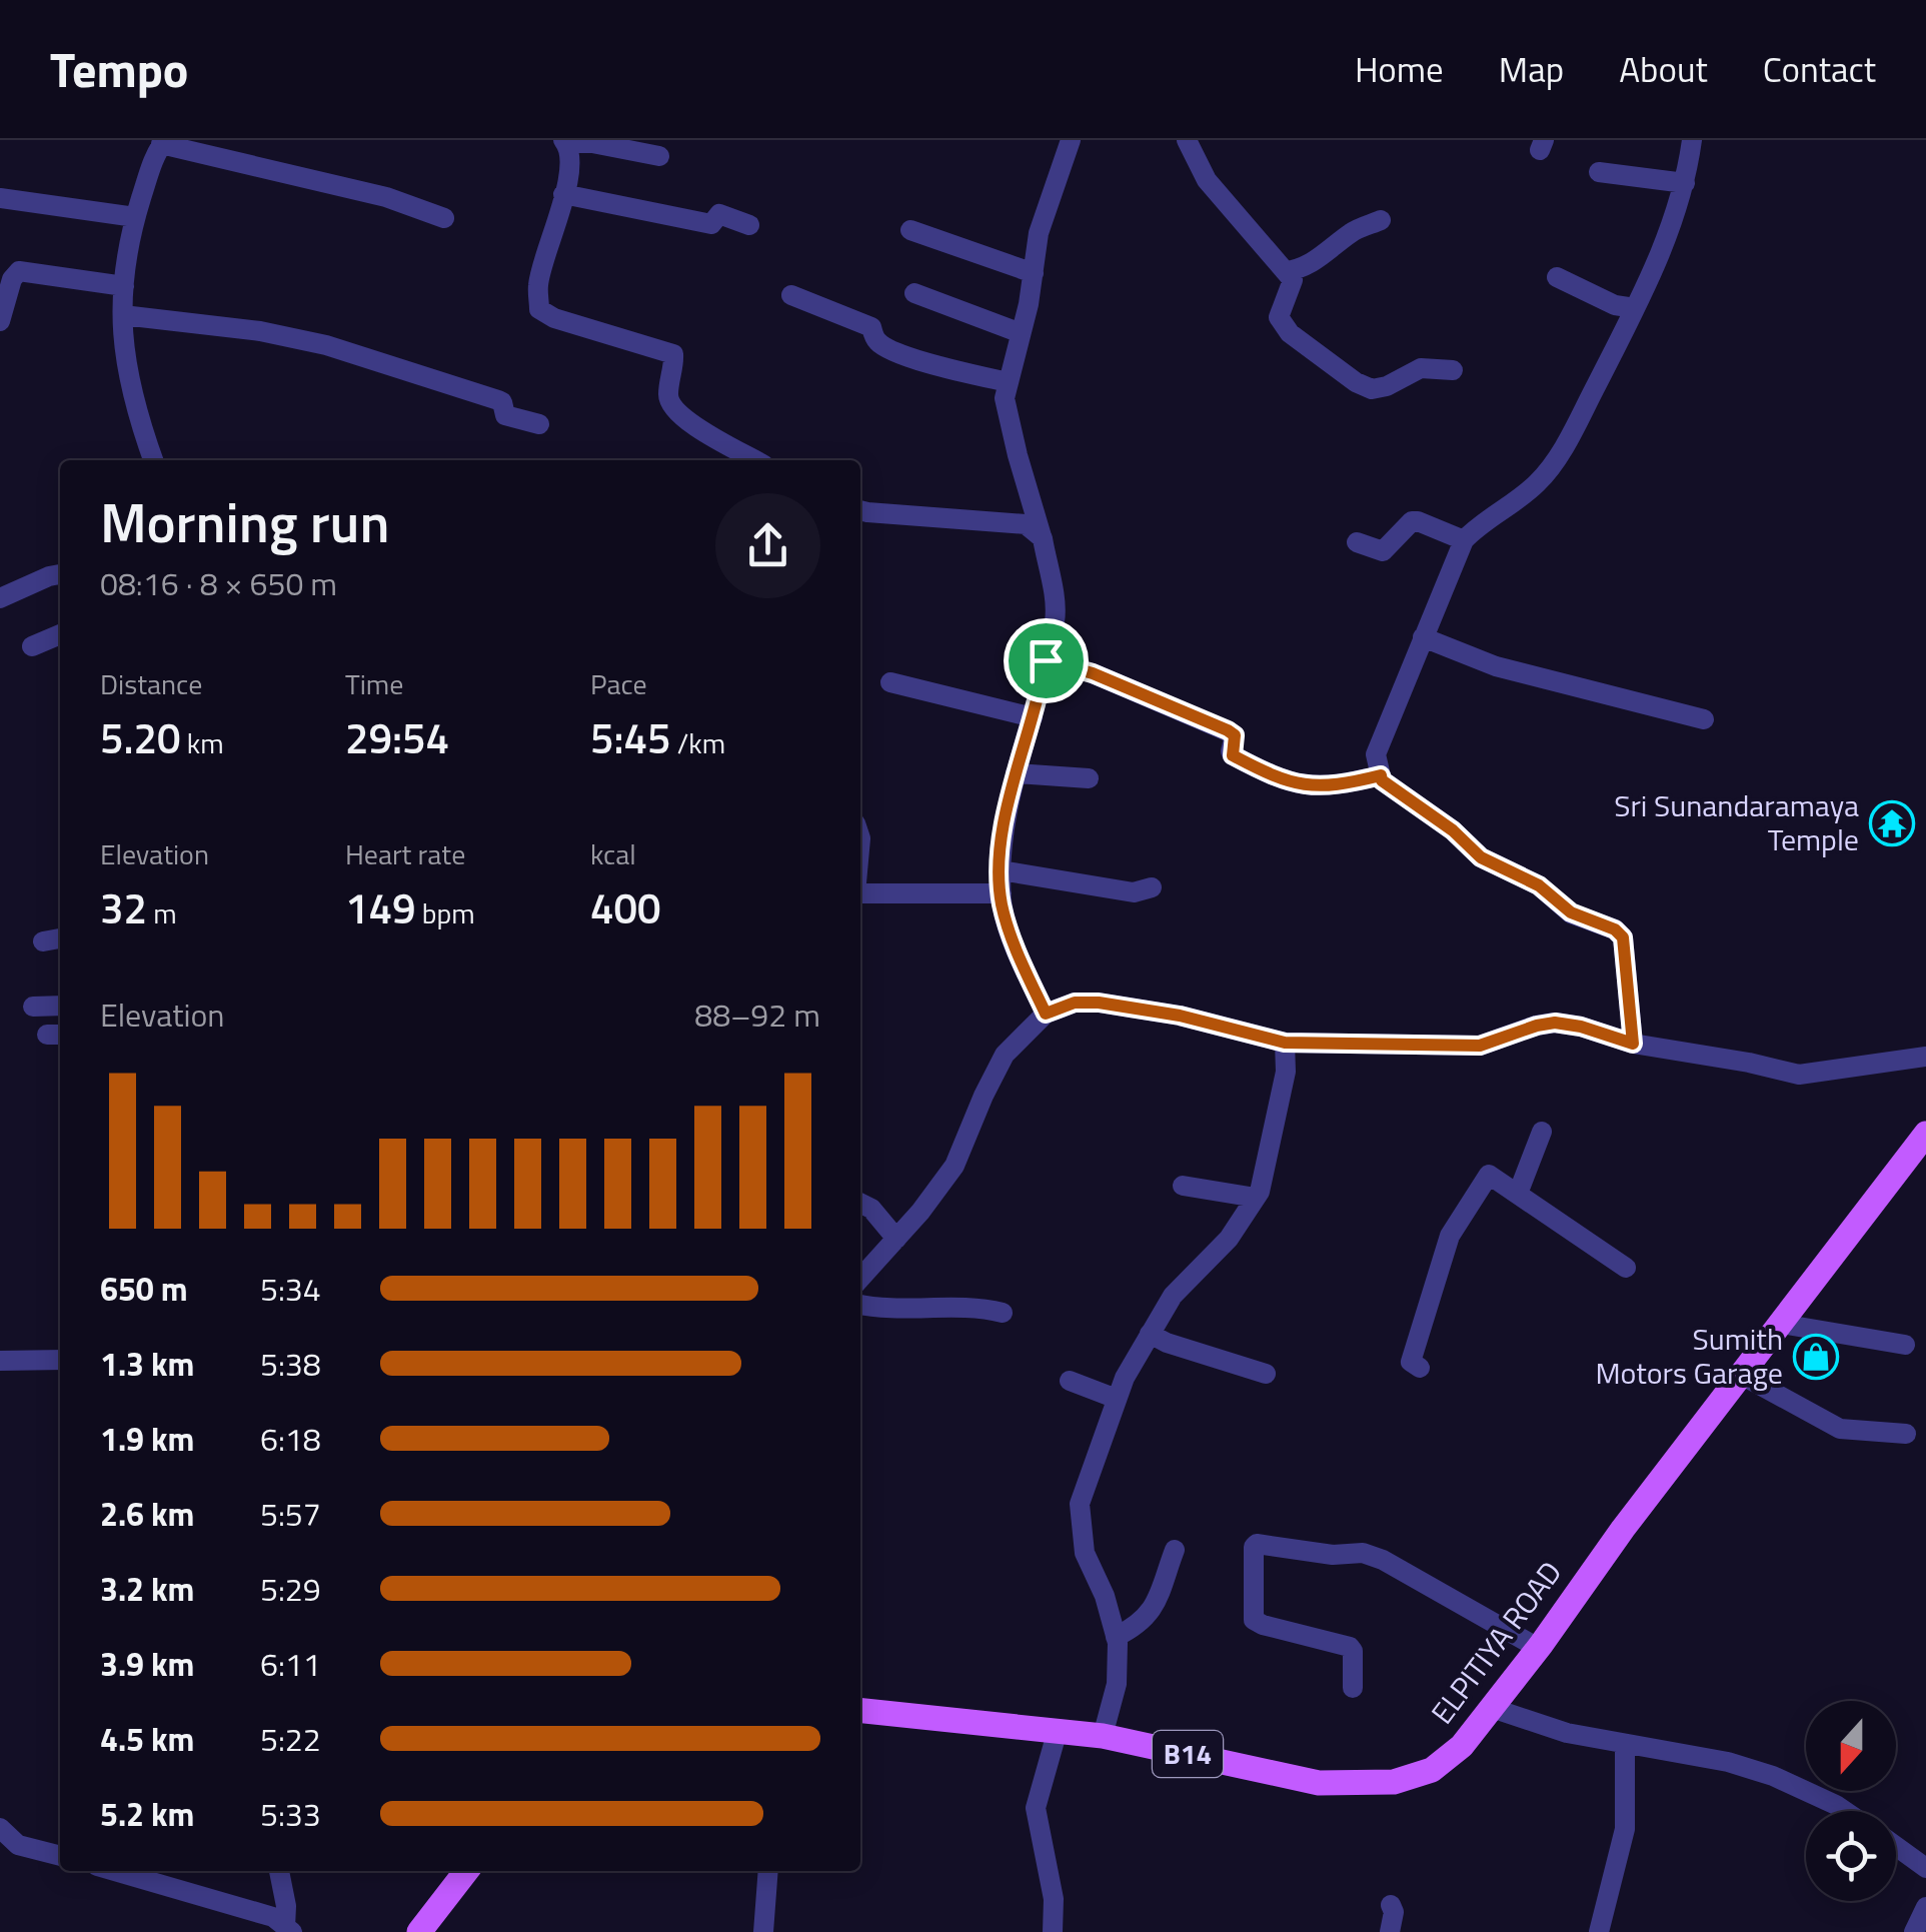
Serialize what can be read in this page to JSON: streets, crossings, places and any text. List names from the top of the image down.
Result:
{
  "streets": {
    "main road": ["ELPITIYA ROAD", "B14"]
  },
  "places": {
    "temple": ["Sri Sunandaramaya Temple"],
    "shop": ["Sumith Motors Garage"]
  },
  "north": "bottom",
  "page": {
    "header": "Tempo",
    "nav": [
      "Home",
      "Map",
      "About",
      "Contact"
    ],
    "heading": ["Morning run", "08:16 · 8 × 650 m"],
    "stats": [
      ["Distance", "5.20 km"],
      ["Time", "29:54"],
      ["Pace", "5:45 /km"],
      ["Elevation", "32 m"],
      ["Heart rate", "149 bpm"],
      ["kcal", "400"]
    ],
    "chart": ["Elevation", "88–92 m"],
    "list": [
      {
        "name": "650 m",
        "note": "5:34"
      },
      {
        "name": "1.3 km",
        "note": "5:38"
      },
      {
        "name": "1.9 km",
        "note": "6:18"
      },
      {
        "name": "2.6 km",
        "note": "5:57"
      },
      {
        "name": "3.2 km",
        "note": "5:29"
      },
      {
        "name": "3.9 km",
        "note": "6:11"
      },
      {
        "name": "4.5 km",
        "note": "5:22"
      },
      {
        "name": "5.2 km",
        "note": "5:33"
      }
    ]
  }
}
